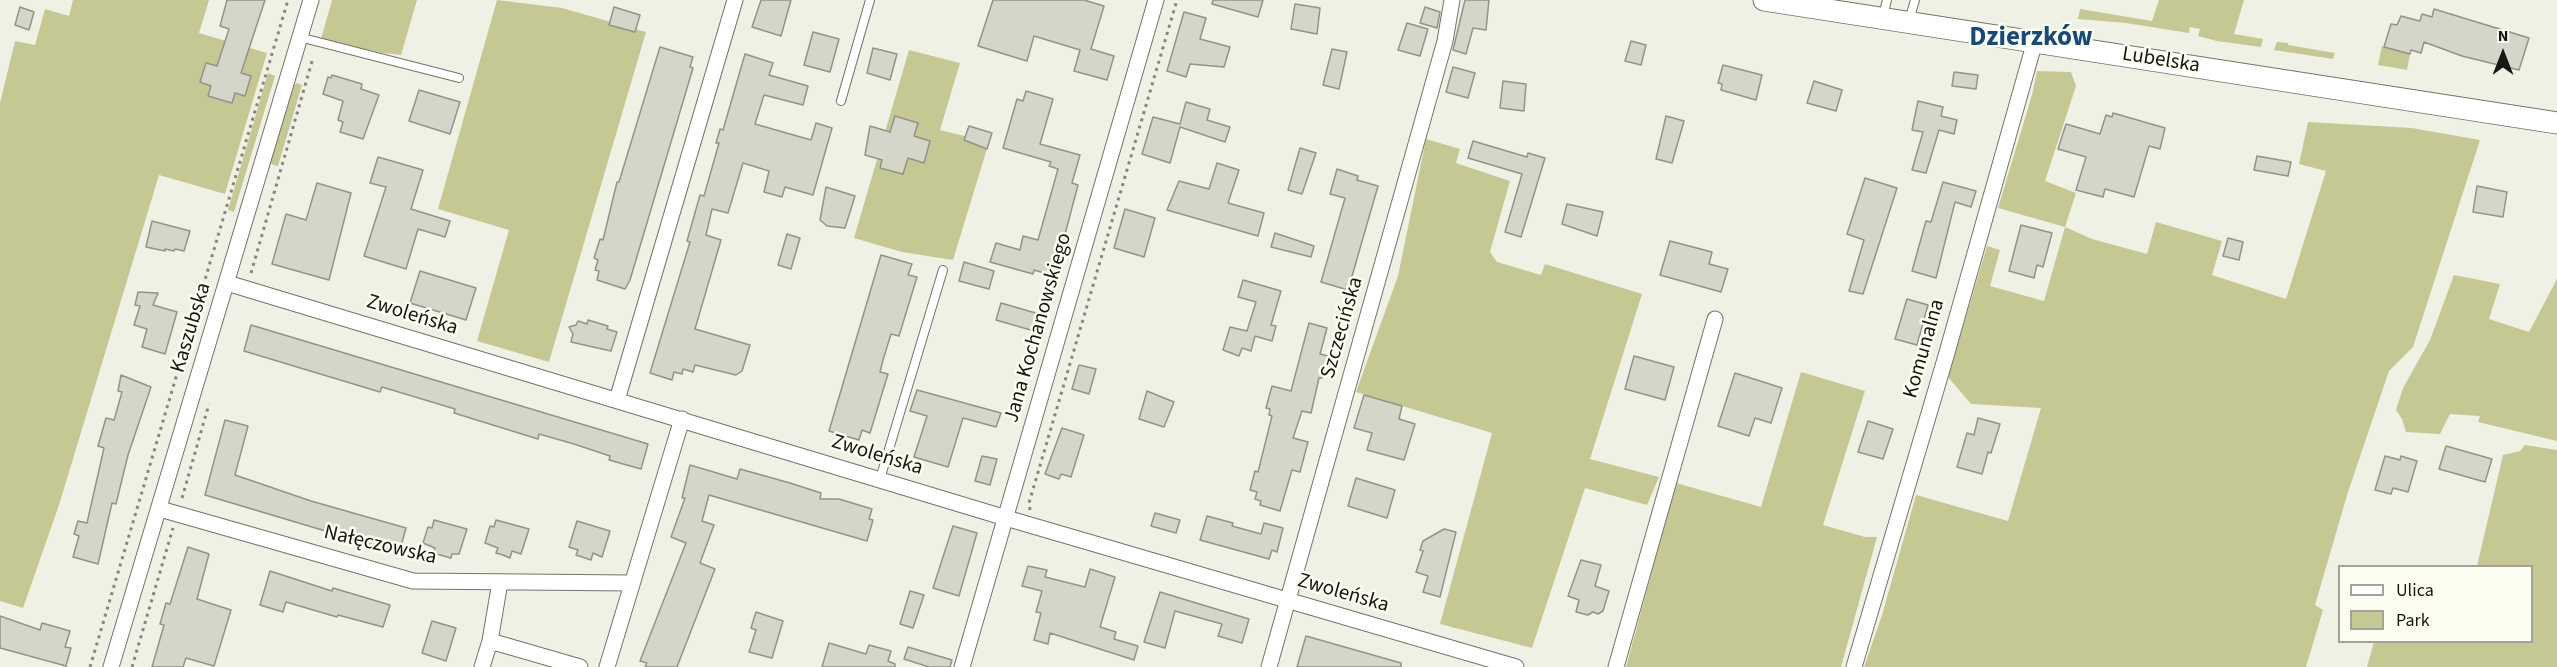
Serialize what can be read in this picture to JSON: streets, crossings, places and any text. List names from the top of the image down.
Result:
{
  "streets": {
    "main road": ["Lubelska"],
    "street": [
      "Zwoleńska",
      "Kaszubska",
      "Jana Kochanowskiego",
      "Szczecińska",
      "Komunalna",
      "Nałęczowska"
    ]
  },
  "crossings": [
    ["Lubelska", "Komunalna"],
    ["Zwoleńska", "Kaszubska"],
    ["Zwoleńska", "Jana Kochanowskiego"],
    ["Zwoleńska", "Szczecińska"],
    ["Kaszubska", "Nałęczowska"]
  ],
  "districts": ["Dzierzków"],
  "legend": ["Ulica", "Park"],
  "north": "top"
}
